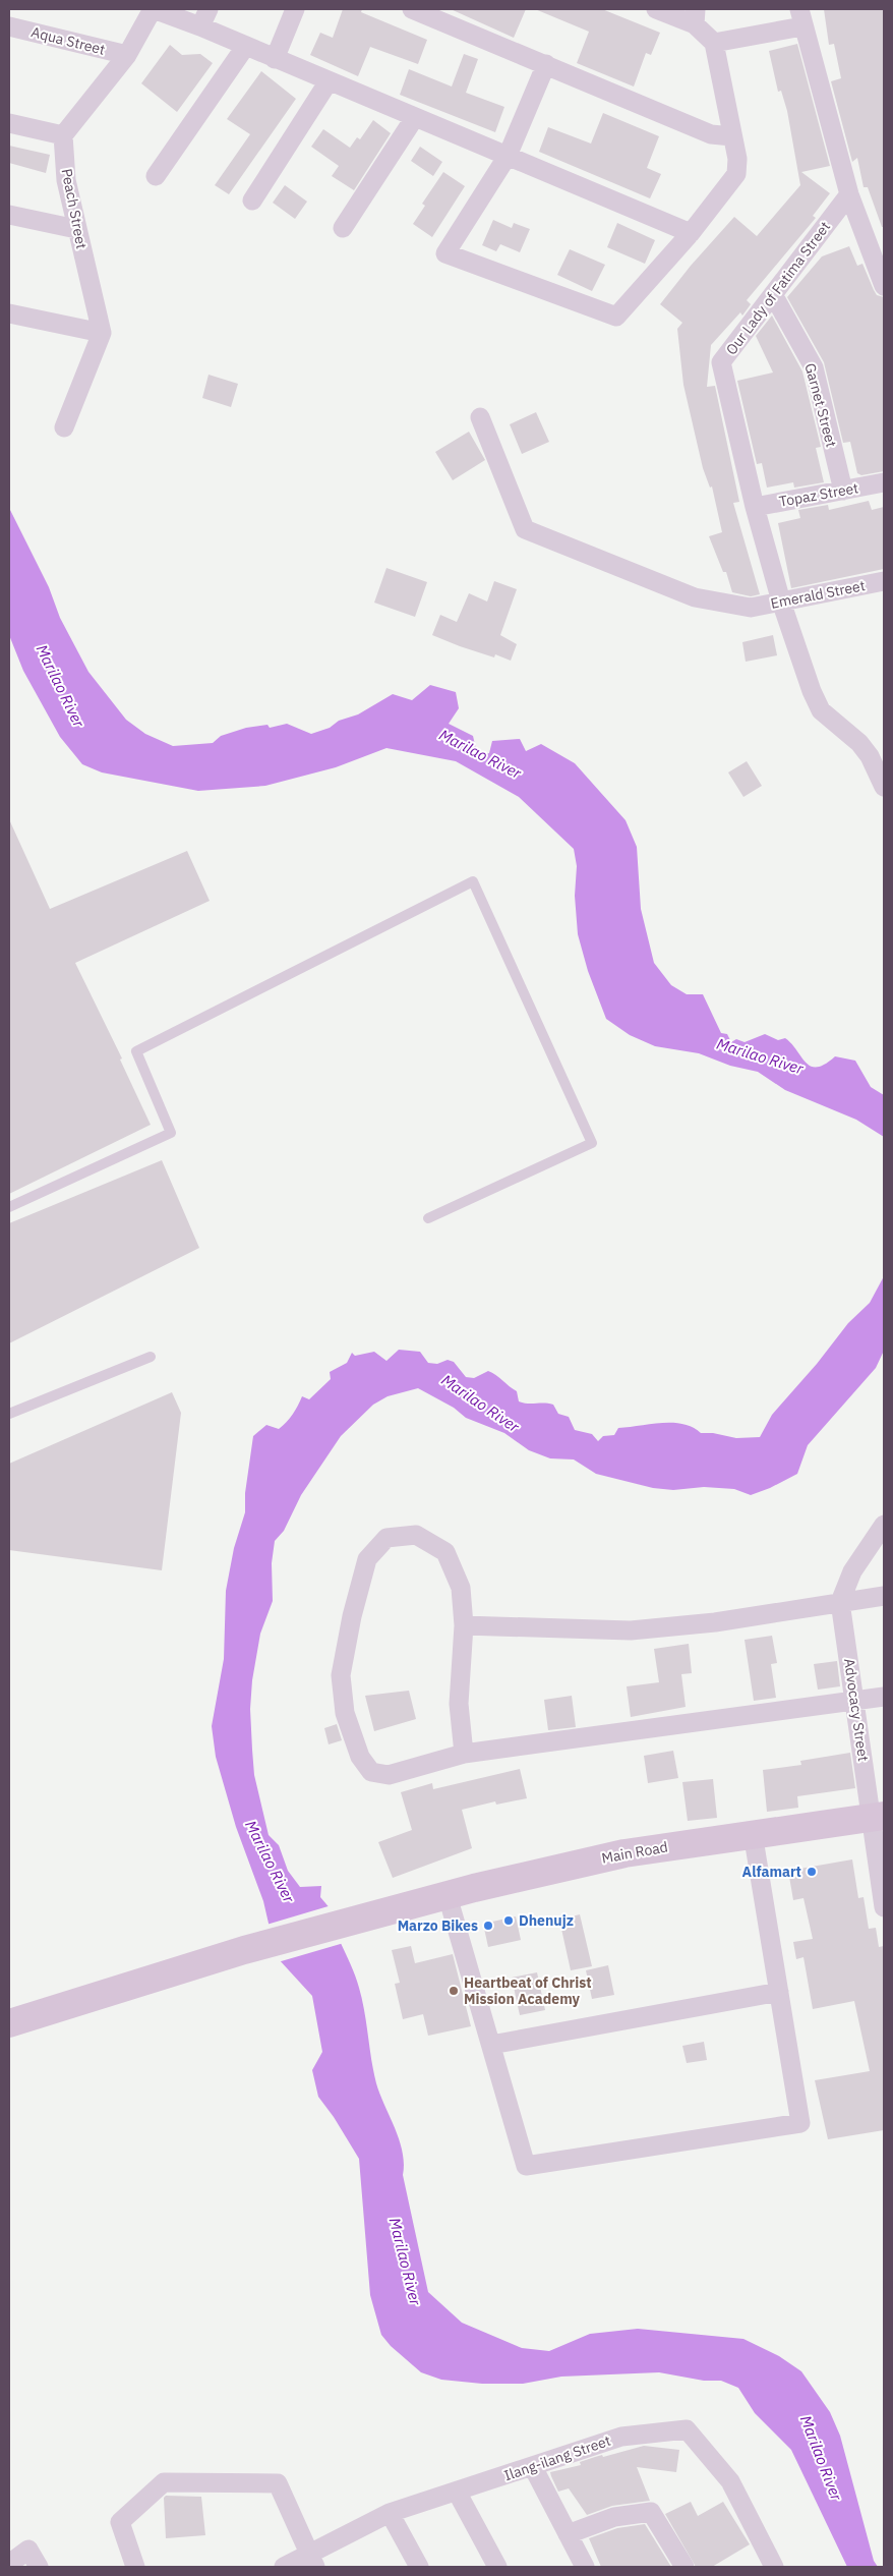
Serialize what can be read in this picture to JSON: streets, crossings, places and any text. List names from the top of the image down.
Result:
{
  "streets": {
    "main road": ["Main Road"],
    "street": [
      "Aqua Street",
      "Peach Street",
      "Our Lady of Fatima Street",
      "Garnet Street",
      "Topaz Street",
      "Emerald Street",
      "Advocacy Street",
      "Ilang-ilang Street"
    ]
  },
  "crossings": [
    ["Our Lady of Fatima Street", "Garnet Street"],
    ["Our Lady of Fatima Street", "Topaz Street"],
    ["Our Lady of Fatima Street", "Emerald Street"],
    ["Garnet Street", "Topaz Street"],
    ["Advocacy Street", "Main Road"]
  ],
  "water": ["Marilao River"],
  "places": [
    "Alfamart",
    "Dhenujz",
    "Marzo Bikes",
    "Heartbeat of Christ Mission Academy"
  ]
}
